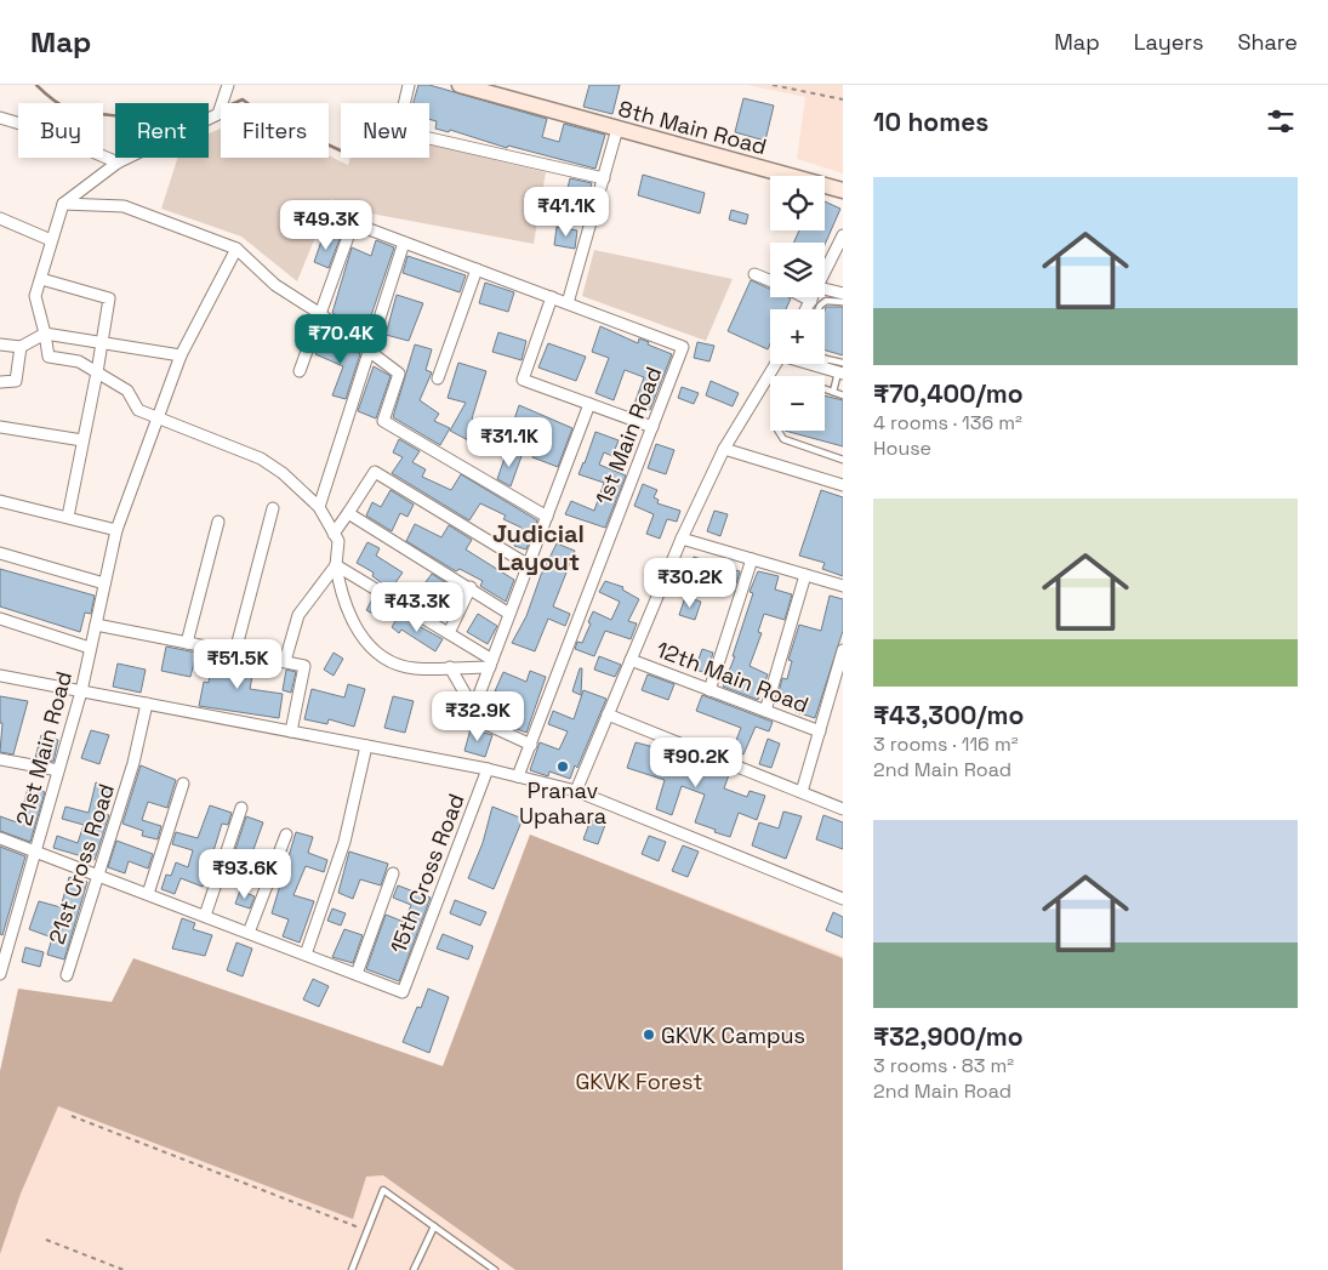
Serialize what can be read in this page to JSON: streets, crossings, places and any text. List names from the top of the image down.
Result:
{
  "streets": {
    "street": [
      "8th Main Road",
      "1st Main Road",
      "12th Main Road",
      "21st Main Road",
      "21st Cross Road",
      "15th Cross Road"
    ]
  },
  "districts": ["Judicial Layout"],
  "parks": ["GKVK Forest"],
  "places": ["Pranav Upahara", "GKVK Campus"],
  "page": {
    "header": "Map",
    "nav": ["Map", "Layers", "Share"],
    "heading": "10 homes",
    "chip": [
      "Buy",
      "Rent",
      "Filters",
      "New"
    ],
    "list": [
      {
        "name": "₹70,400/mo",
        "note": "4 rooms · 136 m² · House"
      },
      {
        "name": "₹43,300/mo",
        "note": "3 rooms · 116 m² · 2nd Main Road"
      },
      {
        "name": "₹32,900/mo",
        "note": "3 rooms · 83 m² · 2nd Main Road"
      }
    ],
    "map_buttons": ["+", "−"],
    "price": [
      "₹41.1K",
      "₹49.3K",
      "₹70.4K",
      "₹31.1K",
      "₹30.2K",
      "₹43.3K",
      "₹51.5K",
      "₹32.9K",
      "₹90.2K",
      "₹93.6K"
    ]
  }
}
